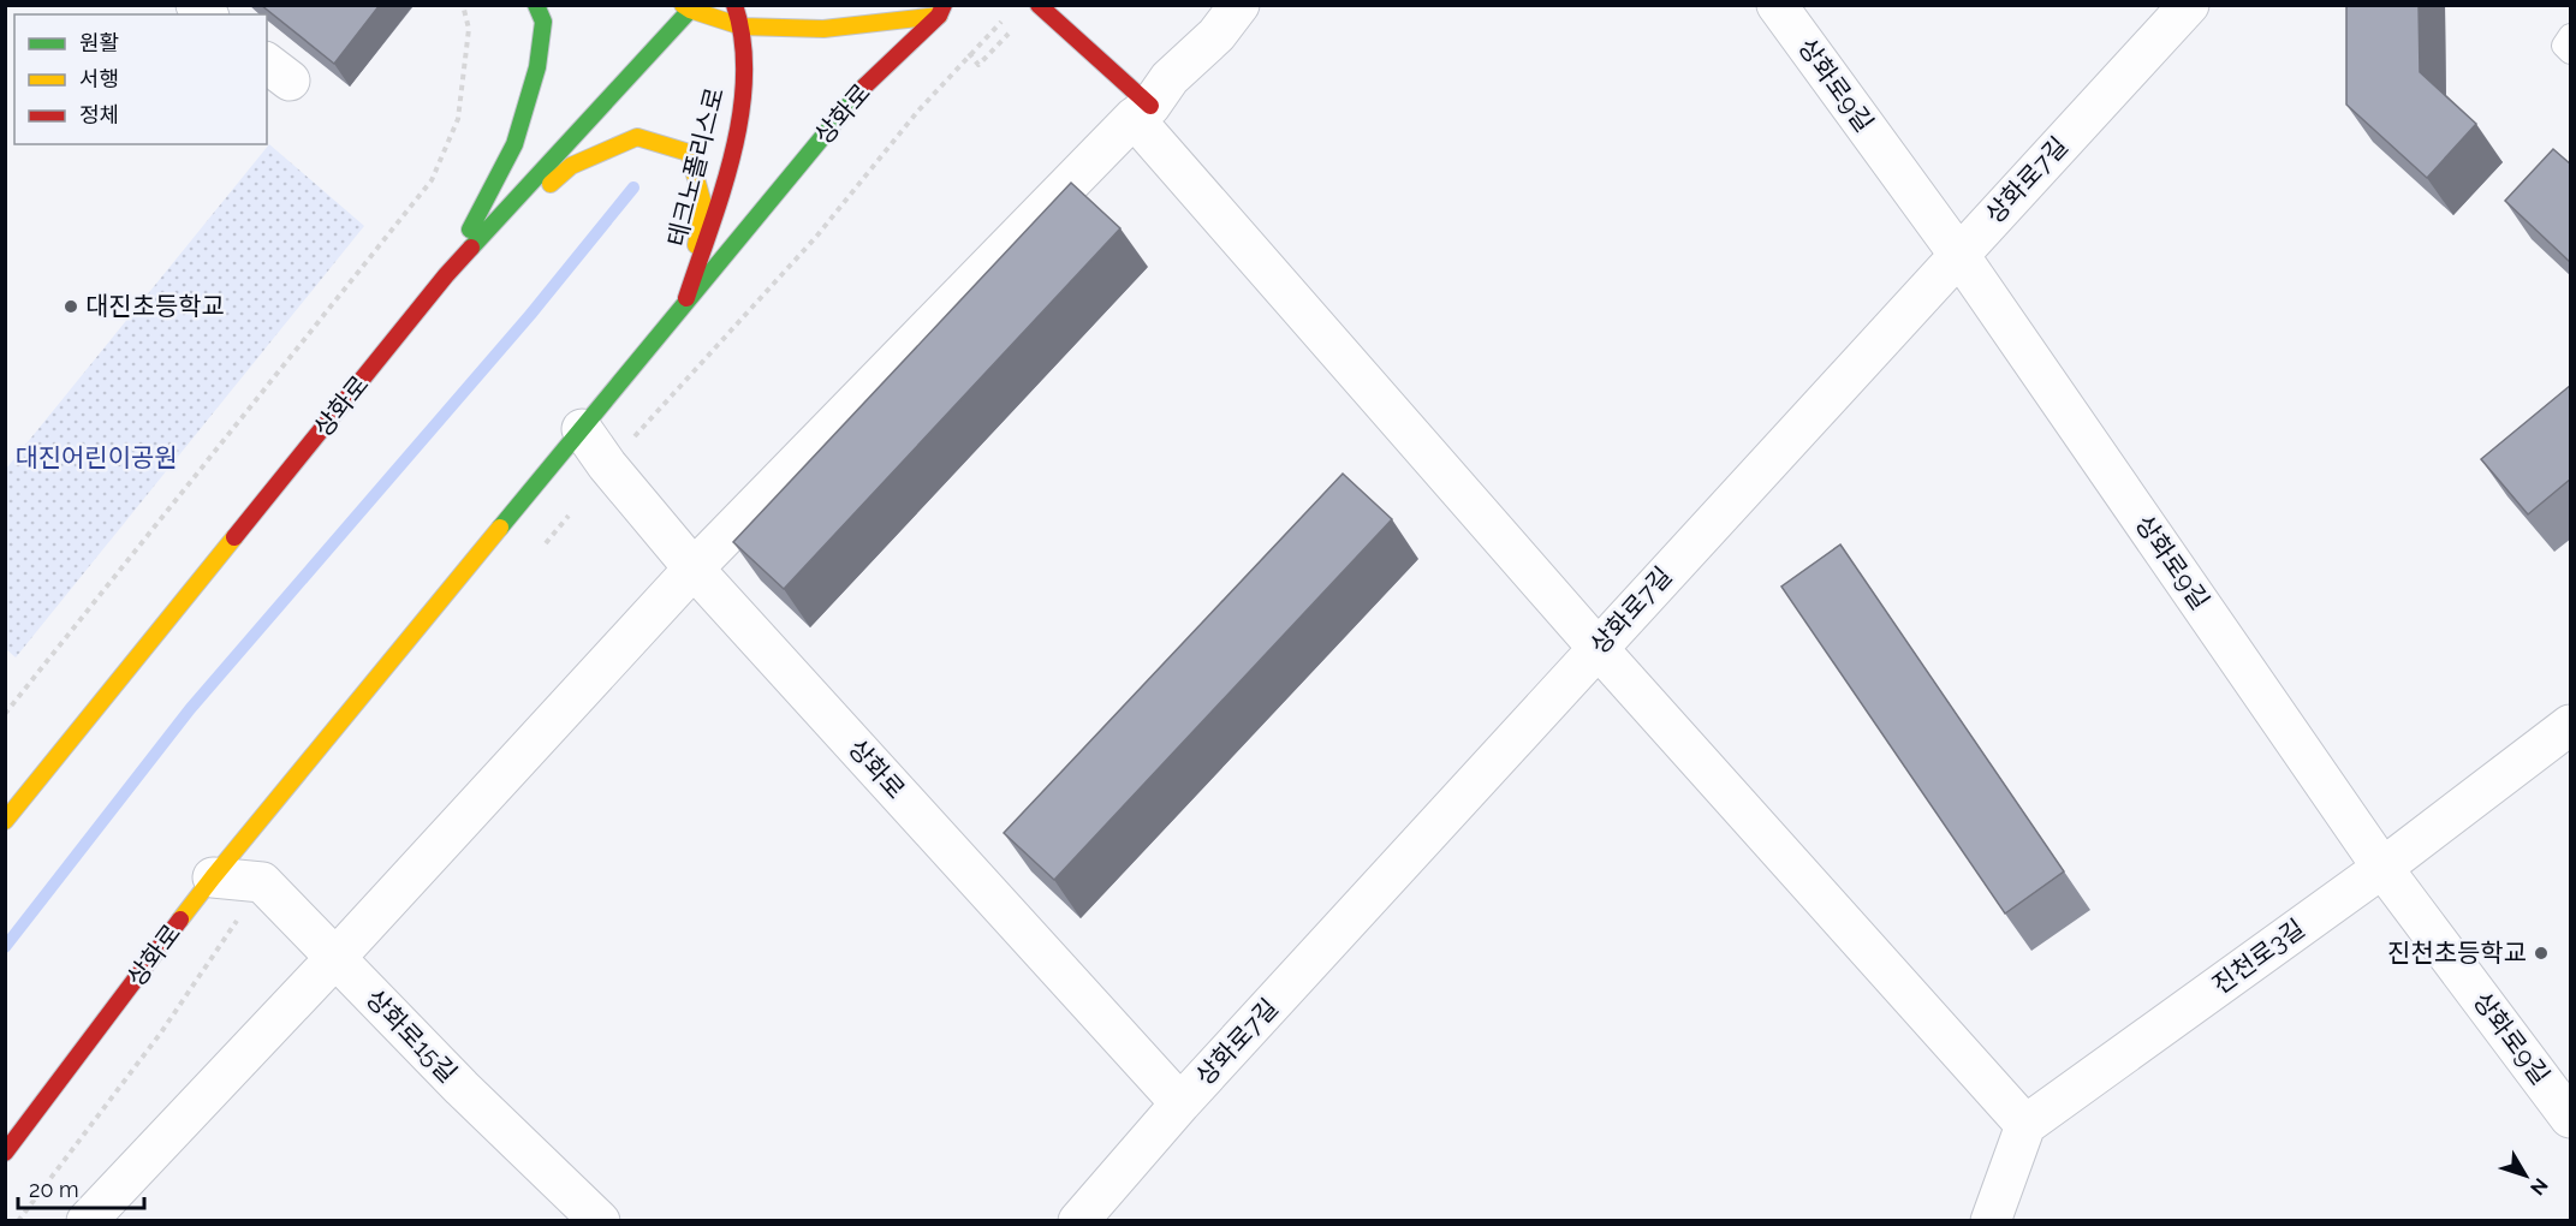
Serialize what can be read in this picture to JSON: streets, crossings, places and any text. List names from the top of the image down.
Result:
{
  "streets": {
    "main road": ["상화로", "테크노폴리스로"],
    "street": [
      "상화로9길",
      "상화로7길",
      "진천로3길",
      "상화로15길"
    ]
  },
  "crossings": [
    ["상화로9길", "상화로7길"],
    ["상화로9길", "진천로3길"],
    ["상화로", "테크노폴리스로"],
    ["상화로", "상화로7길"]
  ],
  "parks": ["대진어린이공원"],
  "places": ["대진초등학교", "진천초등학교"],
  "legend": ["원활", "서행", "정체"],
  "scale_bar": "20 m",
  "north": "bottom right"
}
